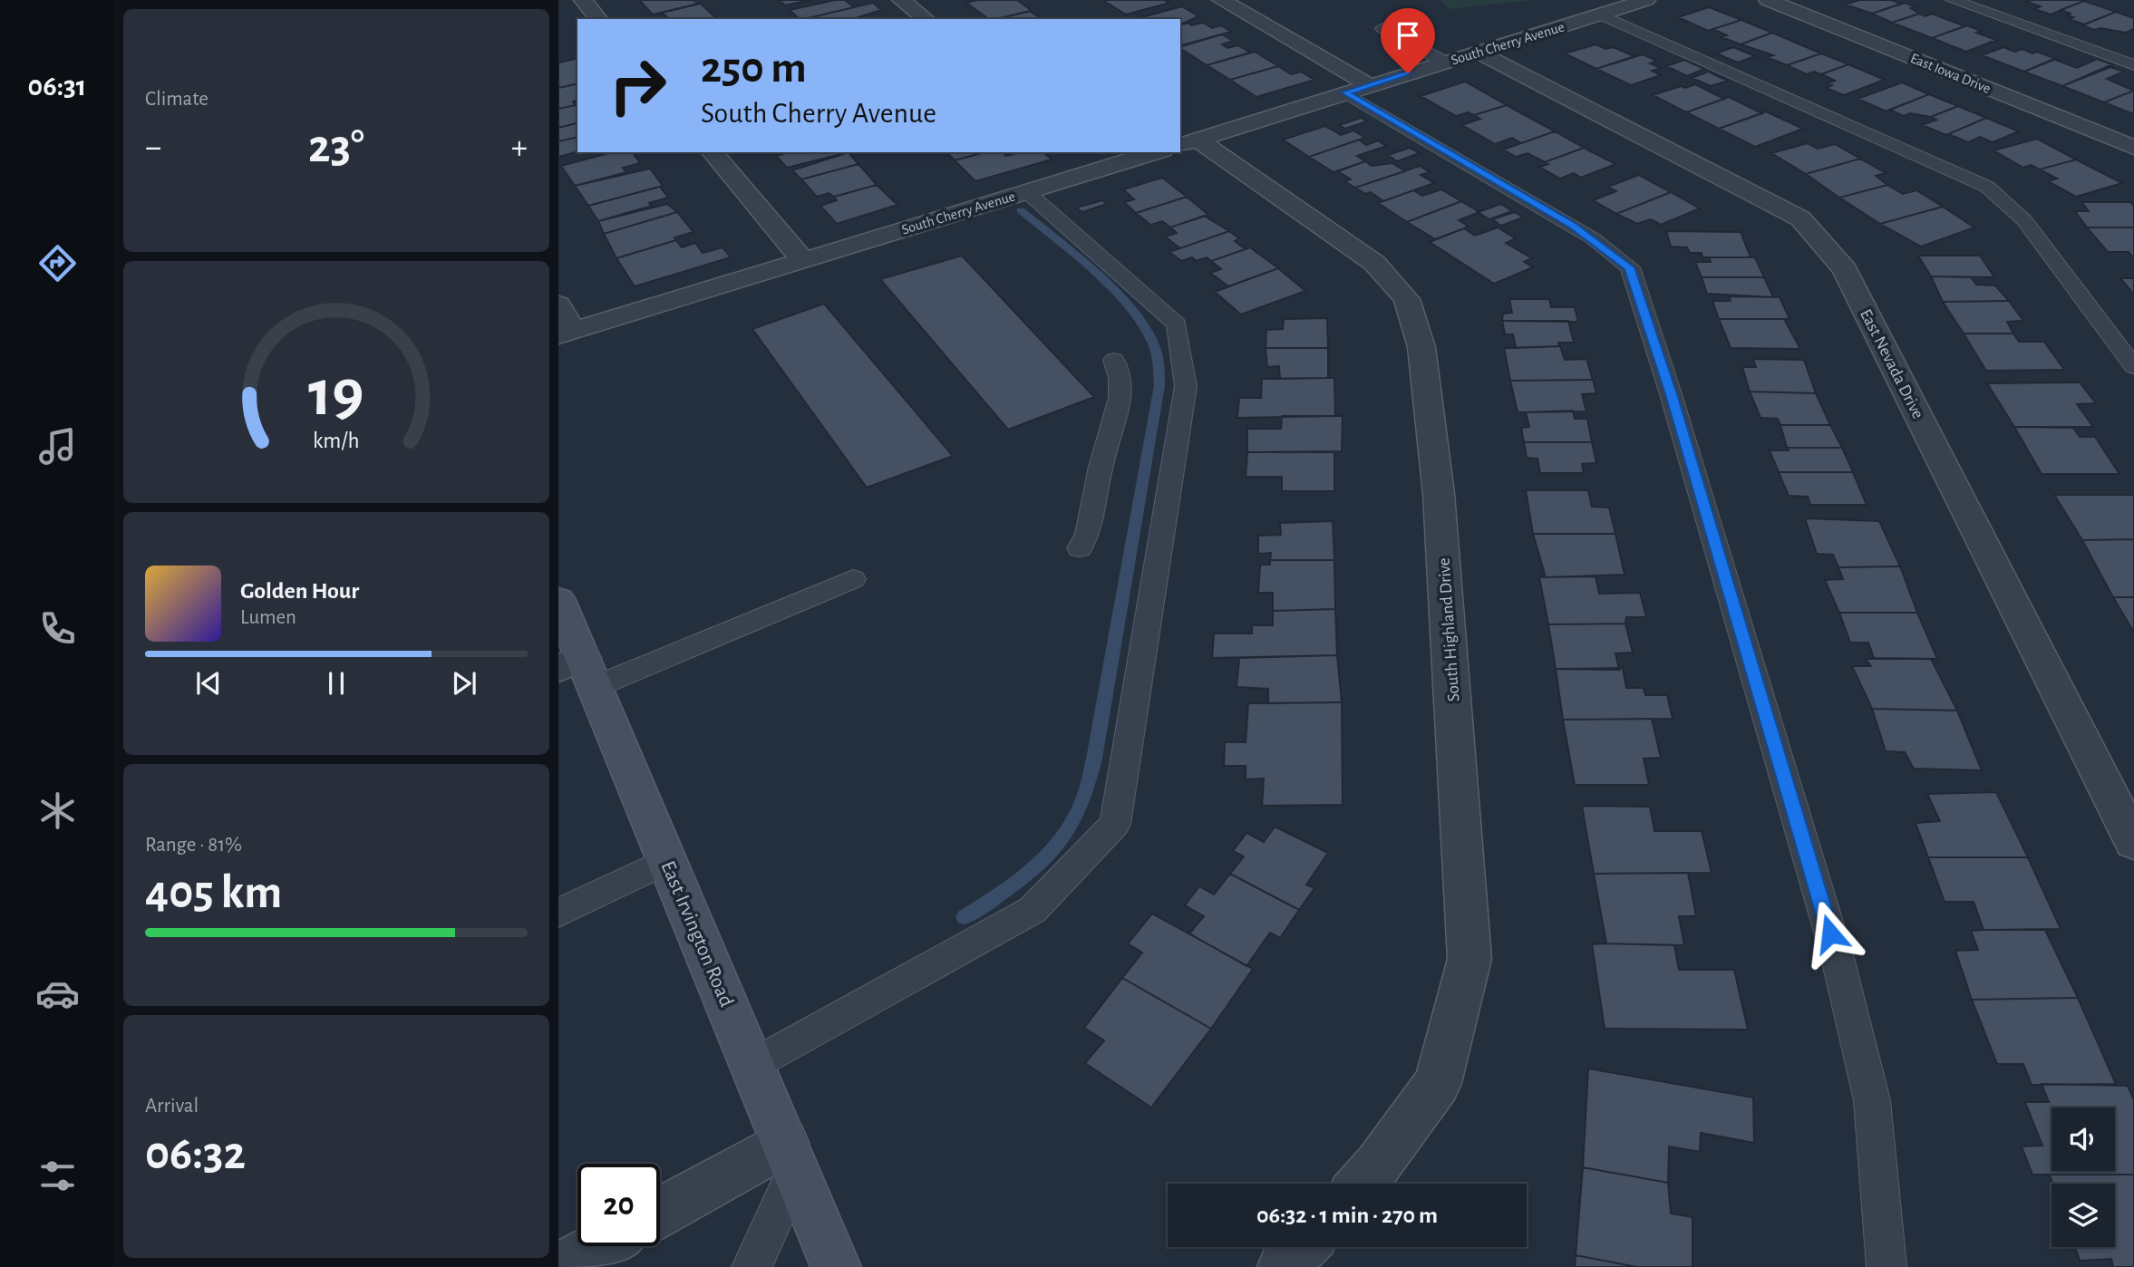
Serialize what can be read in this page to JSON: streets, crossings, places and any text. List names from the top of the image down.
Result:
{
  "streets": {
    "main road": ["East Irvington Road"],
    "street": [
      "South Cherry Avenue",
      "East Iowa Drive",
      "East Nevada Drive",
      "South Highland Drive"
    ]
  },
  "crossings": [
    ["South Cherry Avenue", "East Nevada Drive"],
    ["South Cherry Avenue", "South Highland Drive"]
  ],
  "page": {
    "tabs": "06:31",
    "tile": [
      "Climate",
      ["Range · 81%", "405 km"],
      ["Arrival", "06:32"]
    ],
    "turn": ["250 m", "South Cherry Avenue"],
    "heat": ["−", "23°", "+"],
    "song": ["Golden Hour", "Lumen"],
    "limit": "20",
    "trip": "06:32 · 1 min · 270 m",
    "gauge": ["19", "km/h"]
  }
}
